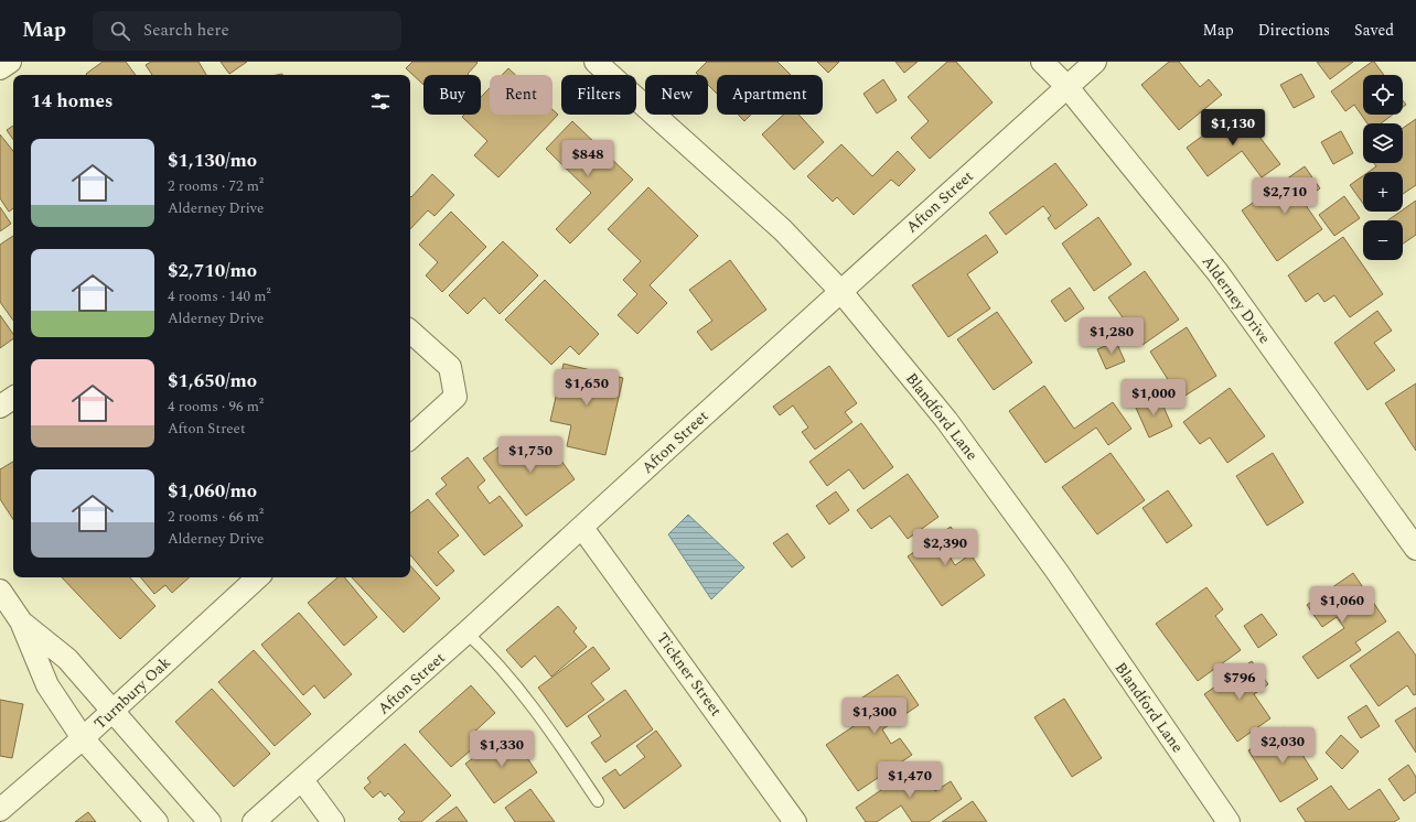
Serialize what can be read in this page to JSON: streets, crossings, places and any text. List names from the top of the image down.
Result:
{
  "streets": {
    "street": [
      "Afton Street",
      "Alderney Drive",
      "Blandford Lane",
      "Tickner Street",
      "Turnbury Oak"
    ]
  },
  "crossings": [
    ["Afton Street", "Alderney Drive"],
    ["Afton Street", "Blandford Lane"],
    ["Afton Street", "Tickner Street"]
  ],
  "page": {
    "header": "Map",
    "search": "Search here",
    "nav": ["Map", "Directions", "Saved"],
    "map_buttons": ["+", "−"],
    "chip": [
      "Buy",
      "Rent",
      "Filters",
      "New",
      "Apartment"
    ],
    "heading": "14 homes",
    "price": [
      "$1,130",
      "$848",
      "$2,710",
      "$1,280",
      "$1,650",
      "$1,000",
      "$1,750",
      "$2,390",
      "$1,060",
      "$796",
      "$1,300",
      "$2,030",
      "$1,330",
      "$1,470"
    ],
    "list": [
      {
        "name": "$1,130/mo",
        "note": "2 rooms · 72 m² · Alderney Drive"
      },
      {
        "name": "$2,710/mo",
        "note": "4 rooms · 140 m² · Alderney Drive"
      },
      {
        "name": "$1,650/mo",
        "note": "4 rooms · 96 m² · Afton Street"
      },
      {
        "name": "$1,060/mo",
        "note": "2 rooms · 66 m² · Alderney Drive"
      }
    ]
  }
}
